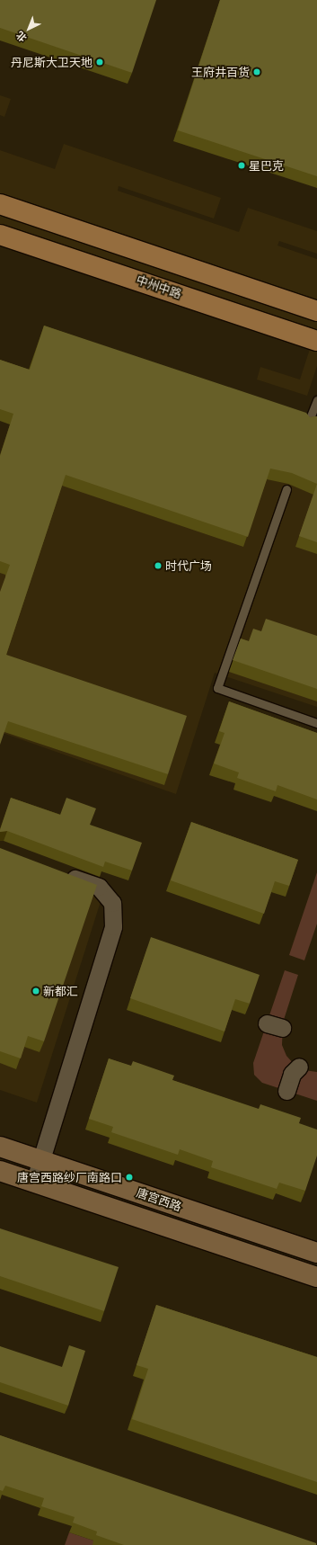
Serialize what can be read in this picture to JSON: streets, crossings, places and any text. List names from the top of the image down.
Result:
{
  "streets": {
    "main road": ["中州中路", "唐宫西路"]
  },
  "places": [
    "丹尼斯大卫天地",
    "王府井百货",
    "星巴克",
    "时代广场",
    "新都汇",
    "唐宫西路纱厂南路口"
  ],
  "north": "bottom left"
}
